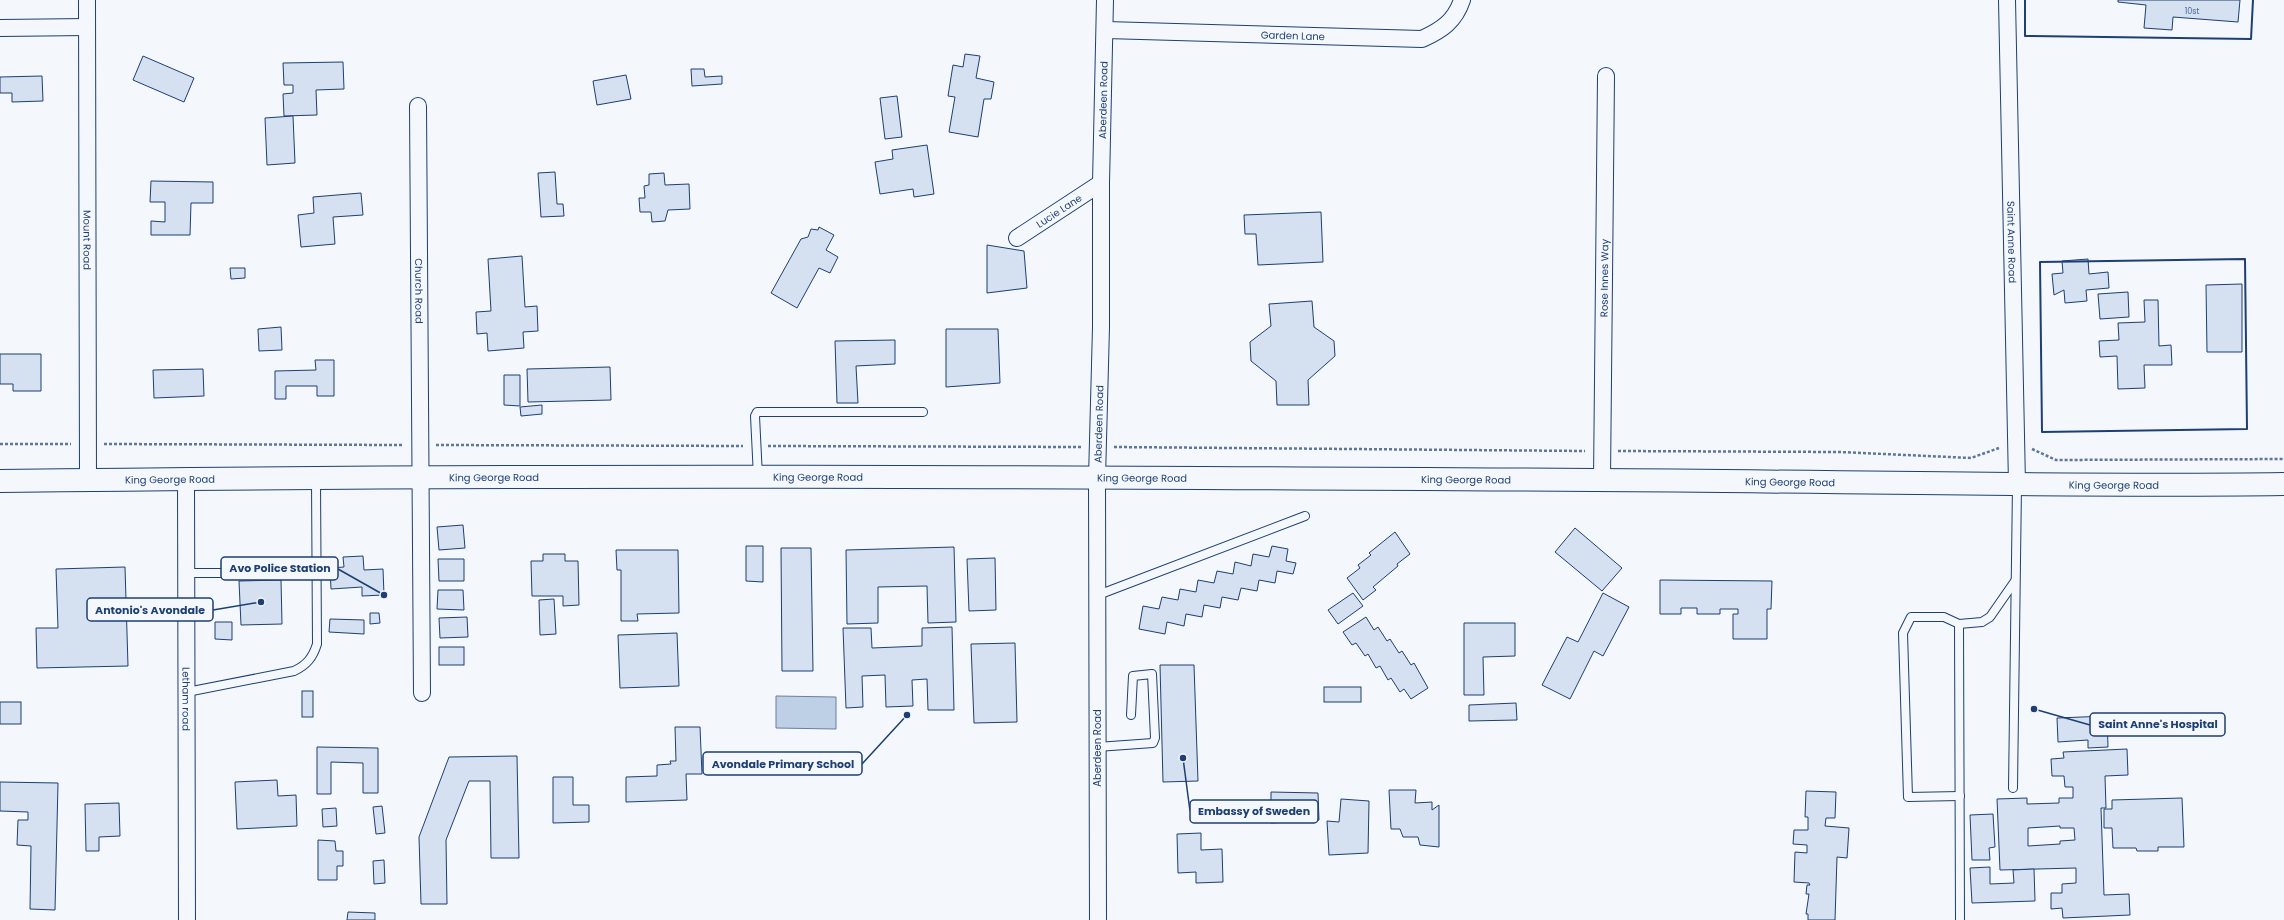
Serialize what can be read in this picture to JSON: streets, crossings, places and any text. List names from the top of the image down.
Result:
{
  "streets": {
    "main road": ["King George Road"],
    "street": [
      "Garden Lane",
      "Aberdeen Road",
      "Lucie Lane",
      "Mount Road",
      "Saint Anne Road",
      "Rose Innes Way",
      "Church Road",
      "Letham road"
    ]
  },
  "crossings": [
    ["Garden Lane", "Aberdeen Road"],
    ["Aberdeen Road", "Lucie Lane"],
    ["Aberdeen Road", "King George Road"],
    ["Mount Road", "King George Road"],
    ["Saint Anne Road", "King George Road"],
    ["Rose Innes Way", "King George Road"],
    ["Church Road", "King George Road"],
    ["King George Road", "Letham road"]
  ],
  "places": [
    "Avo Police Station",
    "Antonio's Avondale",
    "Saint Anne's Hospital",
    "Avondale Primary School",
    "Embassy of Sweden"
  ],
  "house_numbers": ["10st"]
}
